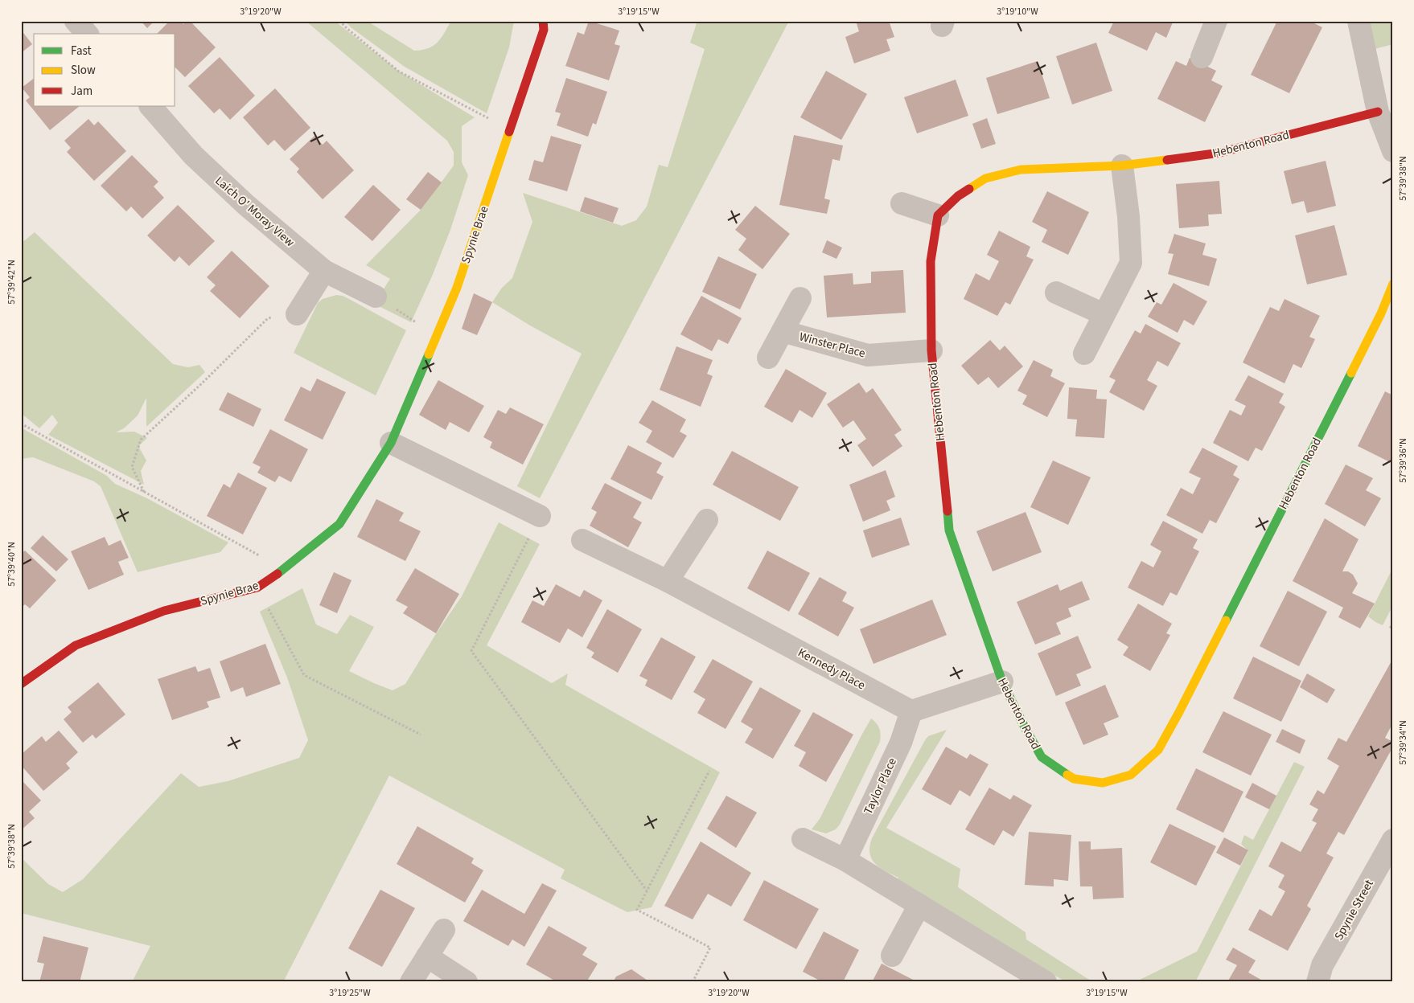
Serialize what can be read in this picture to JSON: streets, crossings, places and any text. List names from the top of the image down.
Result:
{
  "streets": {
    "street": [
      "Hebenton Road",
      "Laich O' Moray View",
      "Spynie Brae",
      "Winster Place",
      "Kennedy Place",
      "Taylor Place",
      "Spynie Street"
    ]
  },
  "crossings": [
    ["Hebenton Road", "Winster Place"],
    ["Kennedy Place", "Taylor Place"]
  ],
  "legend": ["Fast", "Slow", "Jam"],
  "coordinates": [
    "3°19'20\"W",
    "3°19'15\"W",
    "3°19'10\"W",
    "57°39'38\"N",
    "57°39'42\"N",
    "57°39'36\"N",
    "57°39'40\"N",
    "57°39'34\"N",
    "3°19'25\"W"
  ]
}
